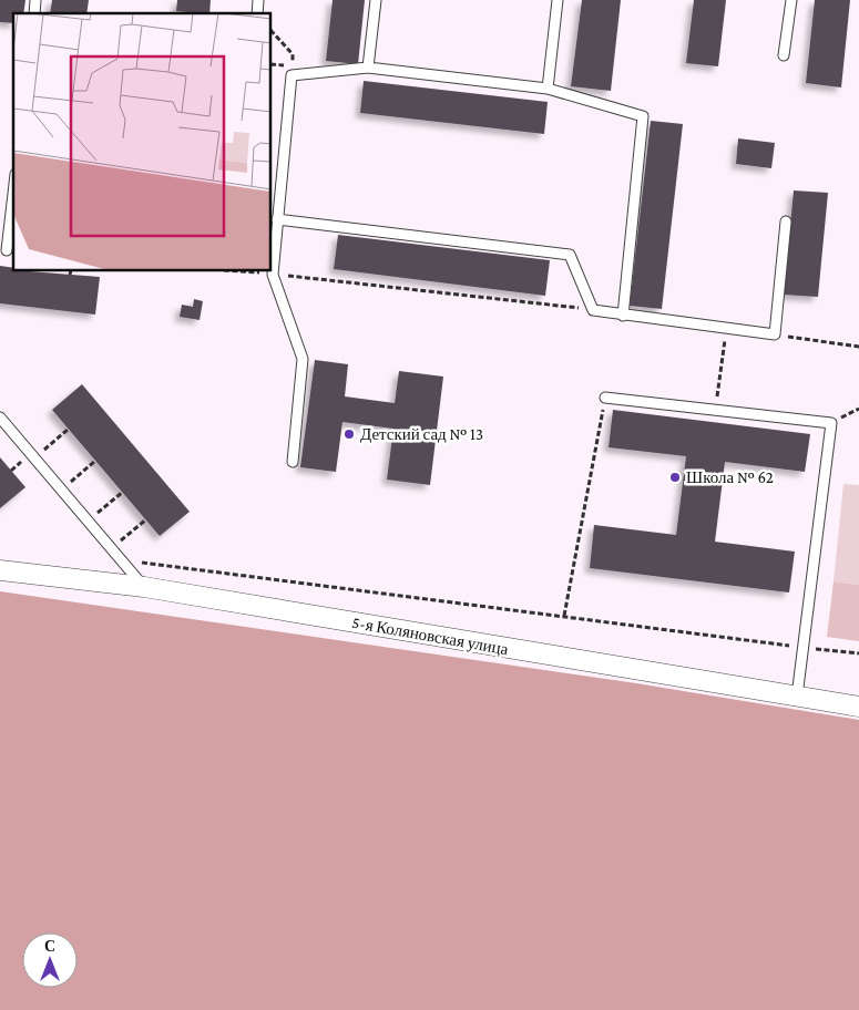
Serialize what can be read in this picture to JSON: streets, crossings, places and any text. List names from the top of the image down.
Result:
{
  "streets": {
    "street": ["5-я Коляновская улица"]
  },
  "places": ["Детский сад № 13", "Школа № 62"],
  "north": "top"
}
